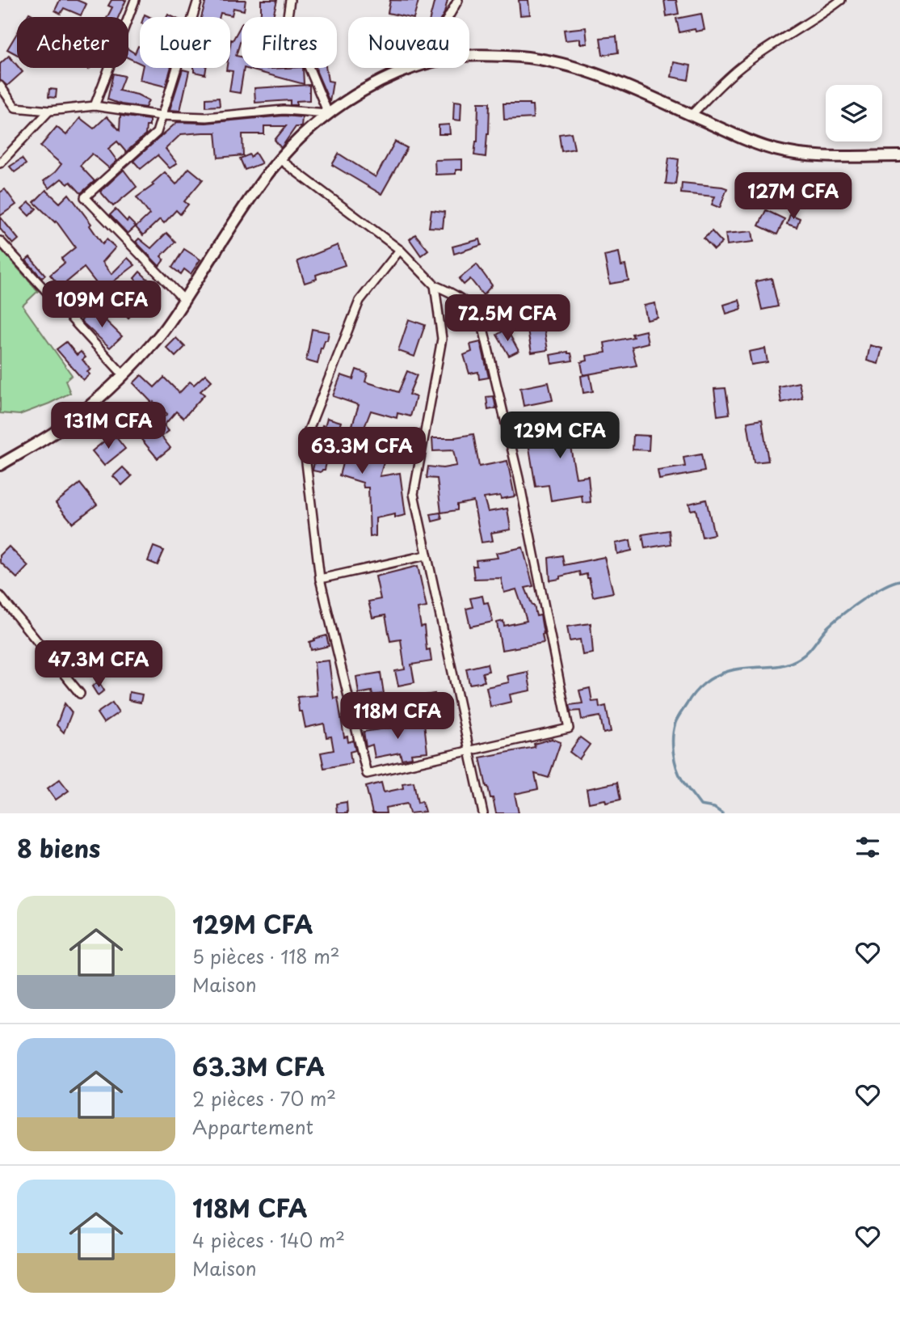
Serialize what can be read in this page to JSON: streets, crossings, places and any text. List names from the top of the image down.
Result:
{
  "page": {
    "chip": [
      "Acheter",
      "Louer",
      "Filtres",
      "Nouveau"
    ],
    "price": [
      "127M CFA",
      "109M CFA",
      "72.5M CFA",
      "131M CFA",
      "129M CFA",
      "63.3M CFA",
      "47.3M CFA",
      "118M CFA"
    ],
    "heading": "8 biens",
    "list": [
      {
        "name": "129M CFA",
        "note": "5 pièces · 118 m² · Maison"
      },
      {
        "name": "63.3M CFA",
        "note": "2 pièces · 70 m² · Appartement"
      },
      {
        "name": "118M CFA",
        "note": "4 pièces · 140 m² · Maison"
      }
    ]
  }
}
